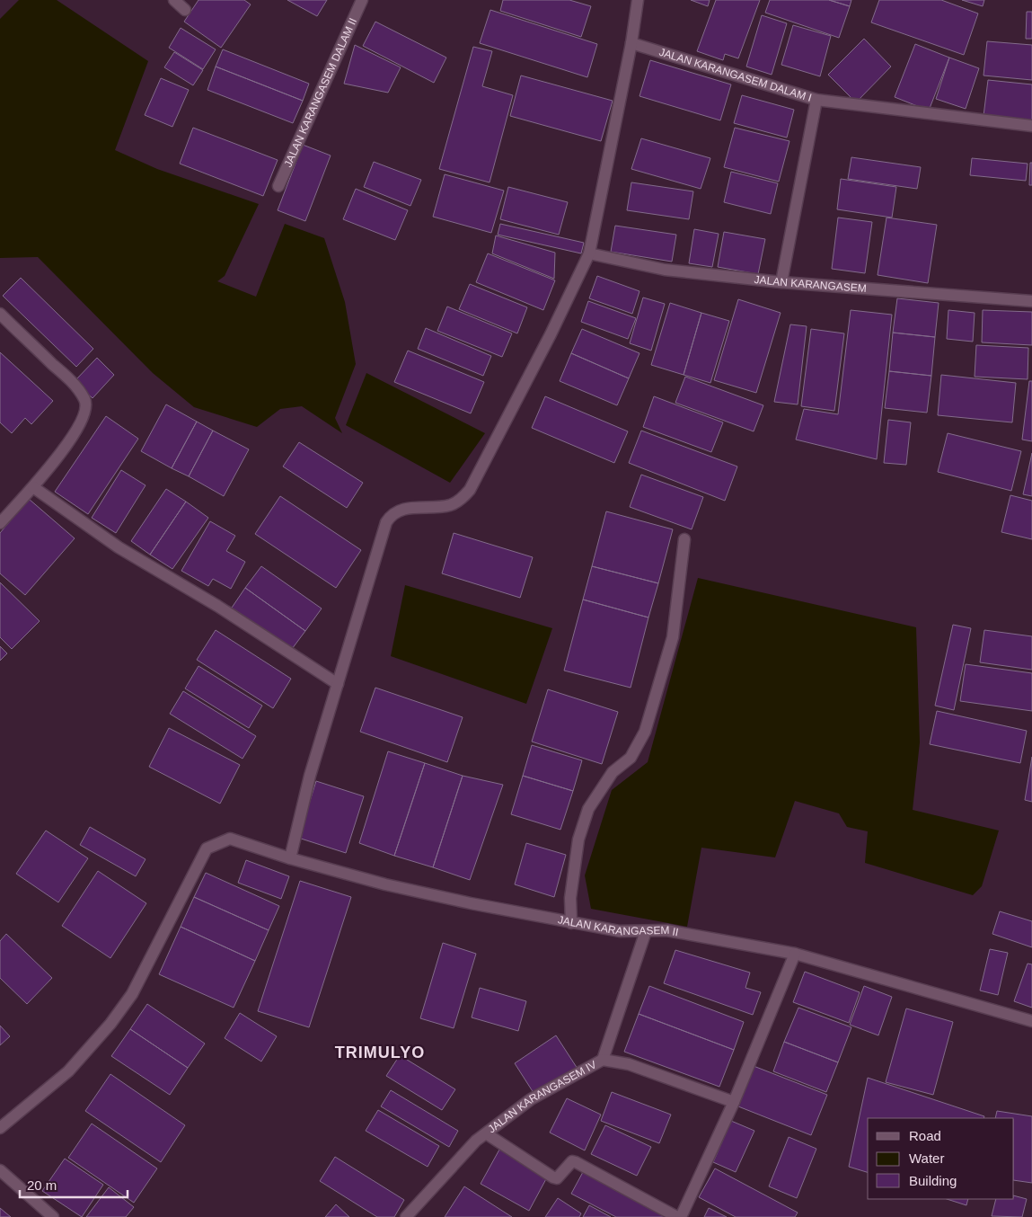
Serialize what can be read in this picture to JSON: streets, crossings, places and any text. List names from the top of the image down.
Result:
{
  "streets": {
    "street": [
      "JALAN KARANGASEM DALAM I",
      "JALAN KARANGASEM DALAM II",
      "JALAN KARANGASEM",
      "JALAN KARANGASEM II",
      "JALAN KARANGASEM IV"
    ]
  },
  "crossings": [
    ["JALAN KARANGASEM DALAM I", "JALAN KARANGASEM"]
  ],
  "districts": ["TRIMULYO"],
  "legend": ["Road", "Water", "Building"],
  "scale_bar": "20 m"
}
